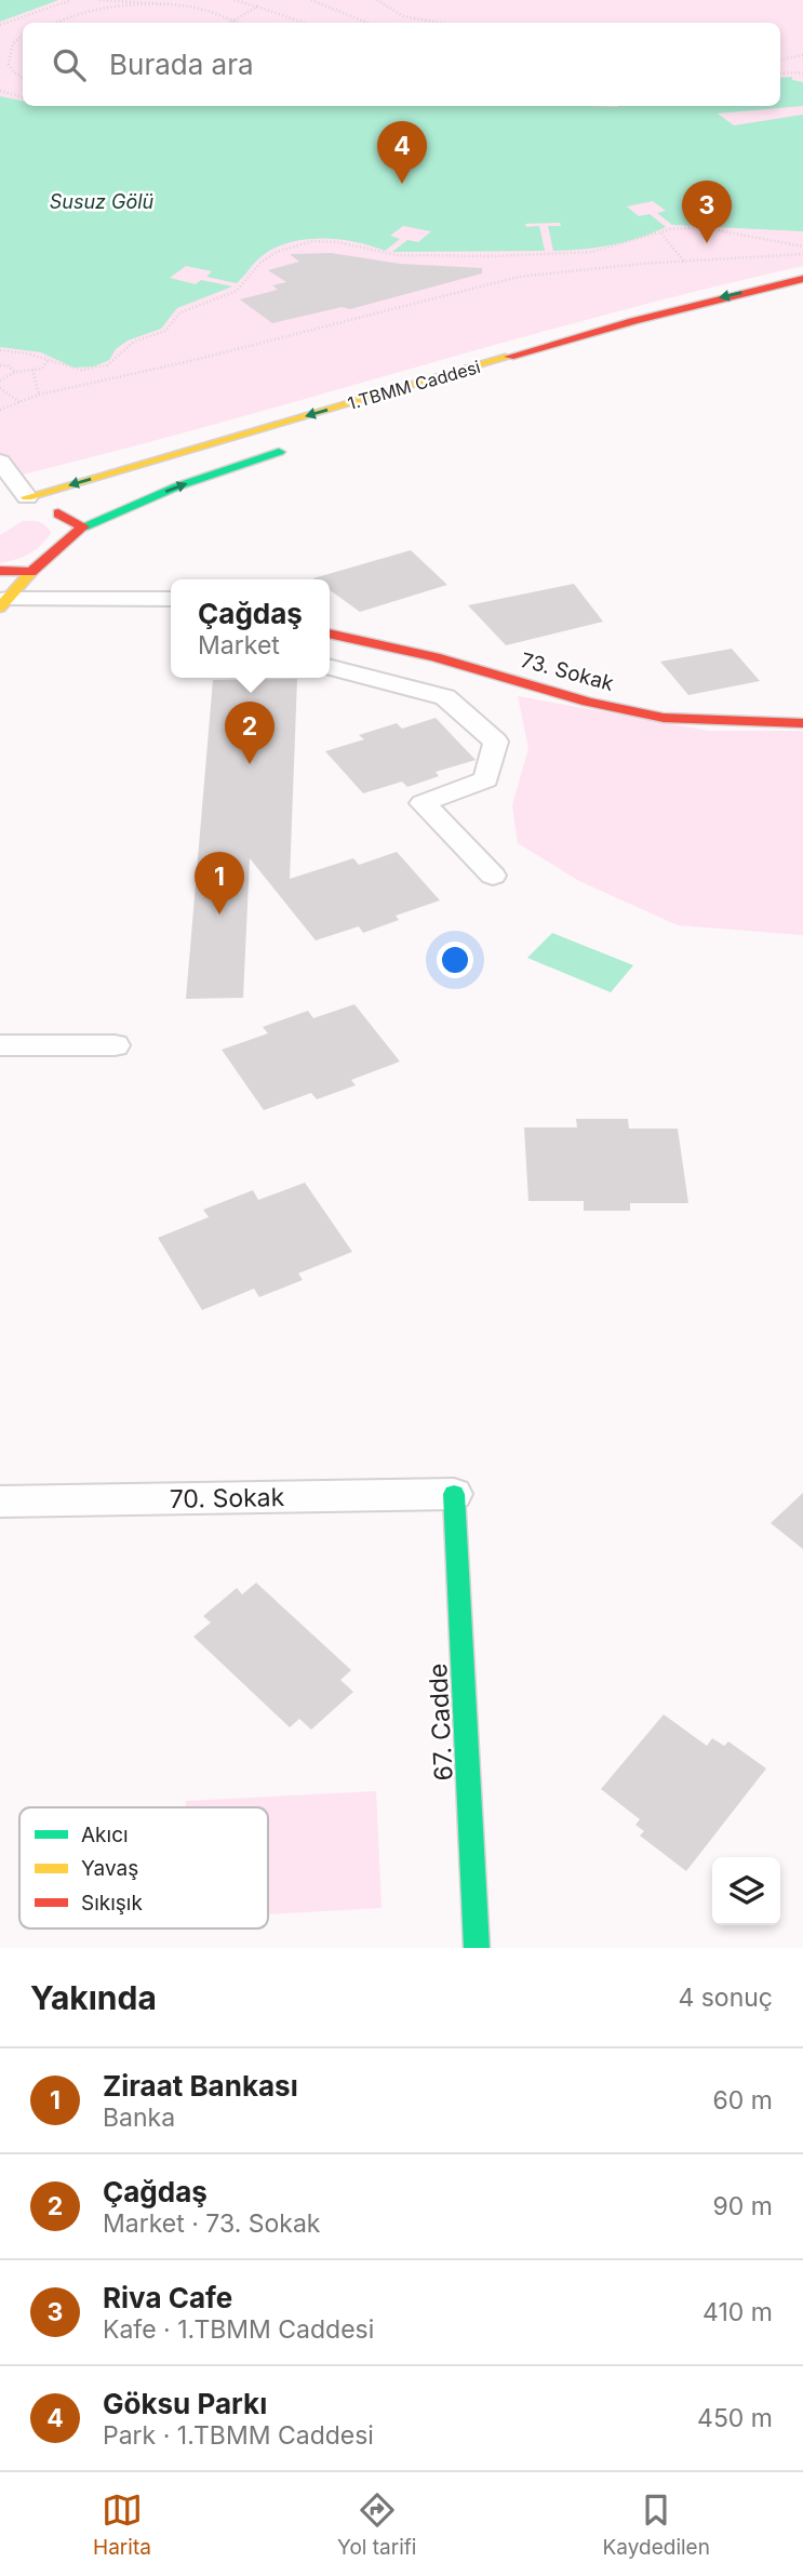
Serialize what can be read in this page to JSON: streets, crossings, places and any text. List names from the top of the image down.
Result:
{
  "streets": {
    "main road": ["1.TBMM Caddesi", "73. Sokak", "67. Cadde"],
    "street": ["70. Sokak"]
  },
  "crossings": [
    ["70. Sokak", "67. Cadde"]
  ],
  "water": ["Susuz Gölü"],
  "legend": ["Akıcı", "Yavaş", "Sıkışık"],
  "page": {
    "search": "Burada ara",
    "pins": [
      "4",
      "3",
      "2",
      "1"
    ],
    "popup": ["Çağdaş", "Market"],
    "heading": ["Yakında", "4 sonuç"],
    "list": [
      {
        "mark": "1",
        "name": "Ziraat Bankası",
        "note": "Banka",
        "value": "60 m"
      },
      {
        "mark": "2",
        "name": "Çağdaş",
        "note": "Market · 73. Sokak",
        "value": "90 m"
      },
      {
        "mark": "3",
        "name": "Riva Cafe",
        "note": "Kafe · 1.TBMM Caddesi",
        "value": "410 m"
      },
      {
        "mark": "4",
        "name": "Göksu Parkı",
        "note": "Park · 1.TBMM Caddesi",
        "value": "450 m"
      }
    ],
    "nav": ["Harita", "Yol tarifi", "Kaydedilen"]
  }
}
